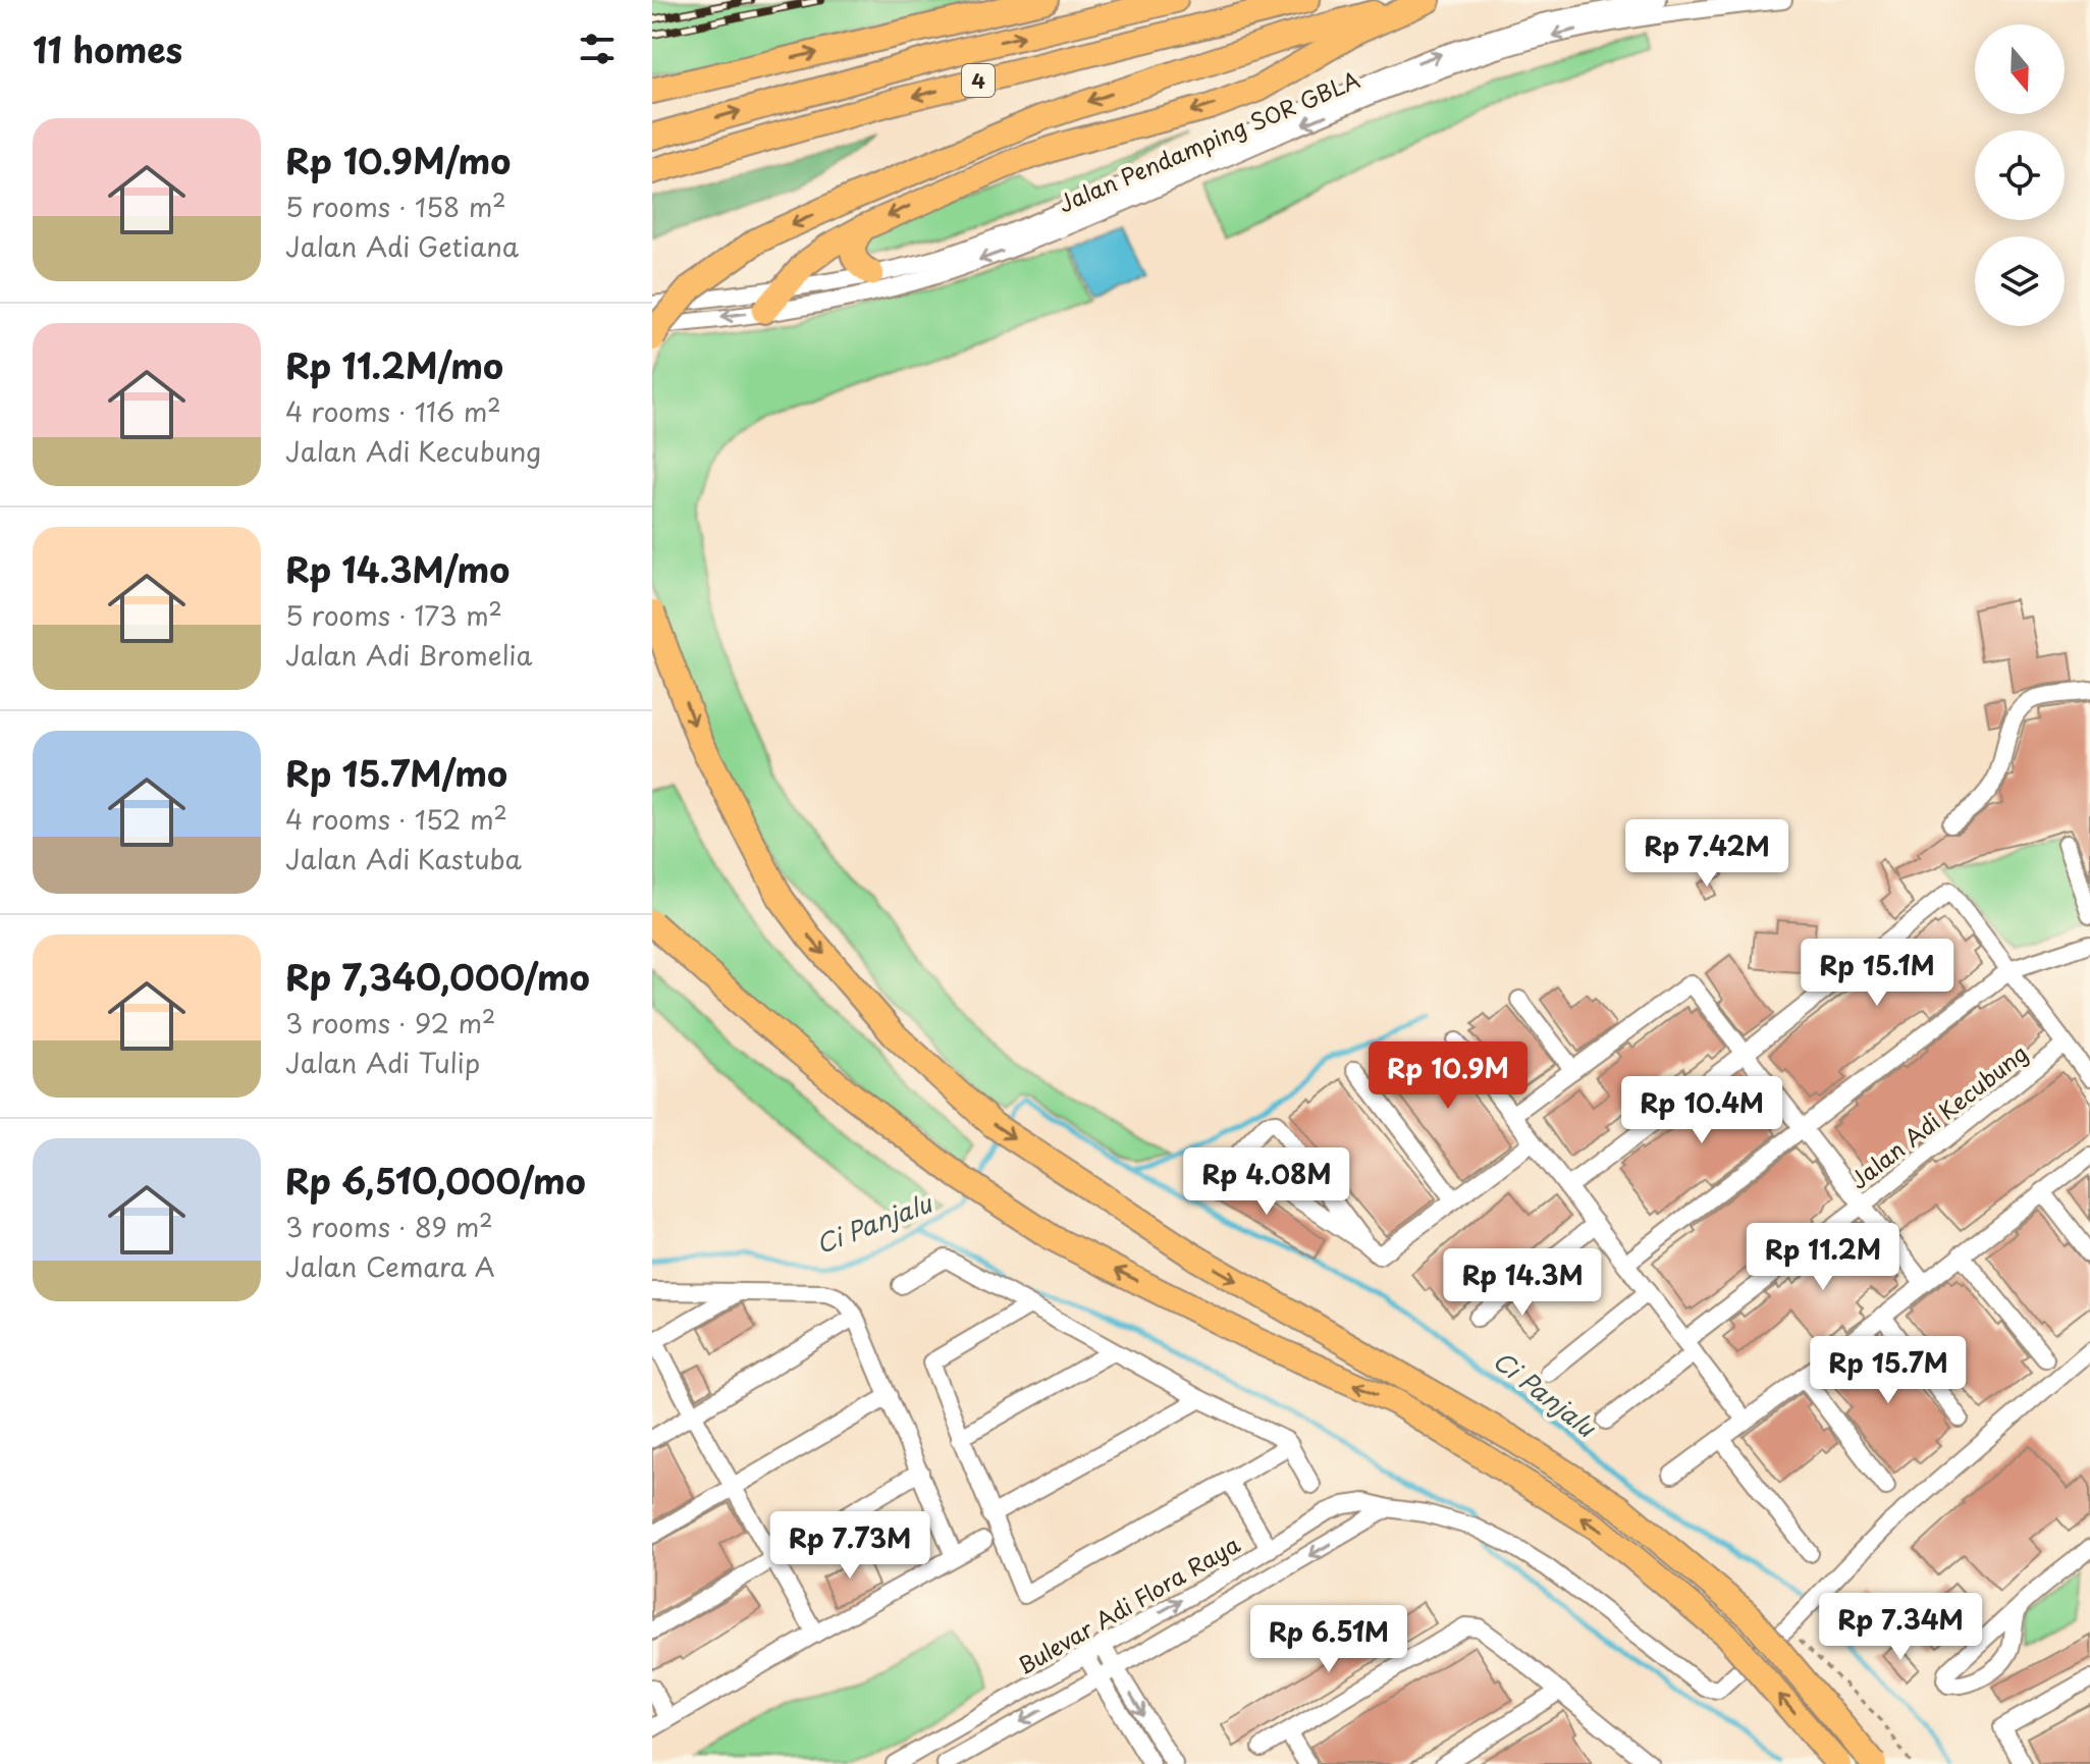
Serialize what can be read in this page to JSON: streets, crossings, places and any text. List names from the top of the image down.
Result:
{
  "streets": {
    "highway": ["4"],
    "street": ["Jalan Pendamping SOR GBLA", "Jalan Adi Kecubung", "Bulevar Adi Flora Raya"]
  },
  "water": ["Ci Panjalu"],
  "north": "bottom",
  "page": {
    "heading": "11 homes",
    "list": [
      {
        "name": "Rp 10.9M/mo",
        "note": "5 rooms · 158 m² · Jalan Adi Getiana"
      },
      {
        "name": "Rp 11.2M/mo",
        "note": "4 rooms · 116 m² · Jalan Adi Kecubung"
      },
      {
        "name": "Rp 14.3M/mo",
        "note": "5 rooms · 173 m² · Jalan Adi Bromelia"
      },
      {
        "name": "Rp 15.7M/mo",
        "note": "4 rooms · 152 m² · Jalan Adi Kastuba"
      },
      {
        "name": "Rp 7,340,000/mo",
        "note": "3 rooms · 92 m² · Jalan Adi Tulip"
      },
      {
        "name": "Rp 6,510,000/mo",
        "note": "3 rooms · 89 m² · Jalan Cemara A"
      }
    ],
    "price": [
      "Rp 7.42M",
      "Rp 15.1M",
      "Rp 10.9M",
      "Rp 10.4M",
      "Rp 4.08M",
      "Rp 11.2M",
      "Rp 14.3M",
      "Rp 15.7M",
      "Rp 7.73M",
      "Rp 7.34M",
      "Rp 6.51M"
    ]
  }
}
